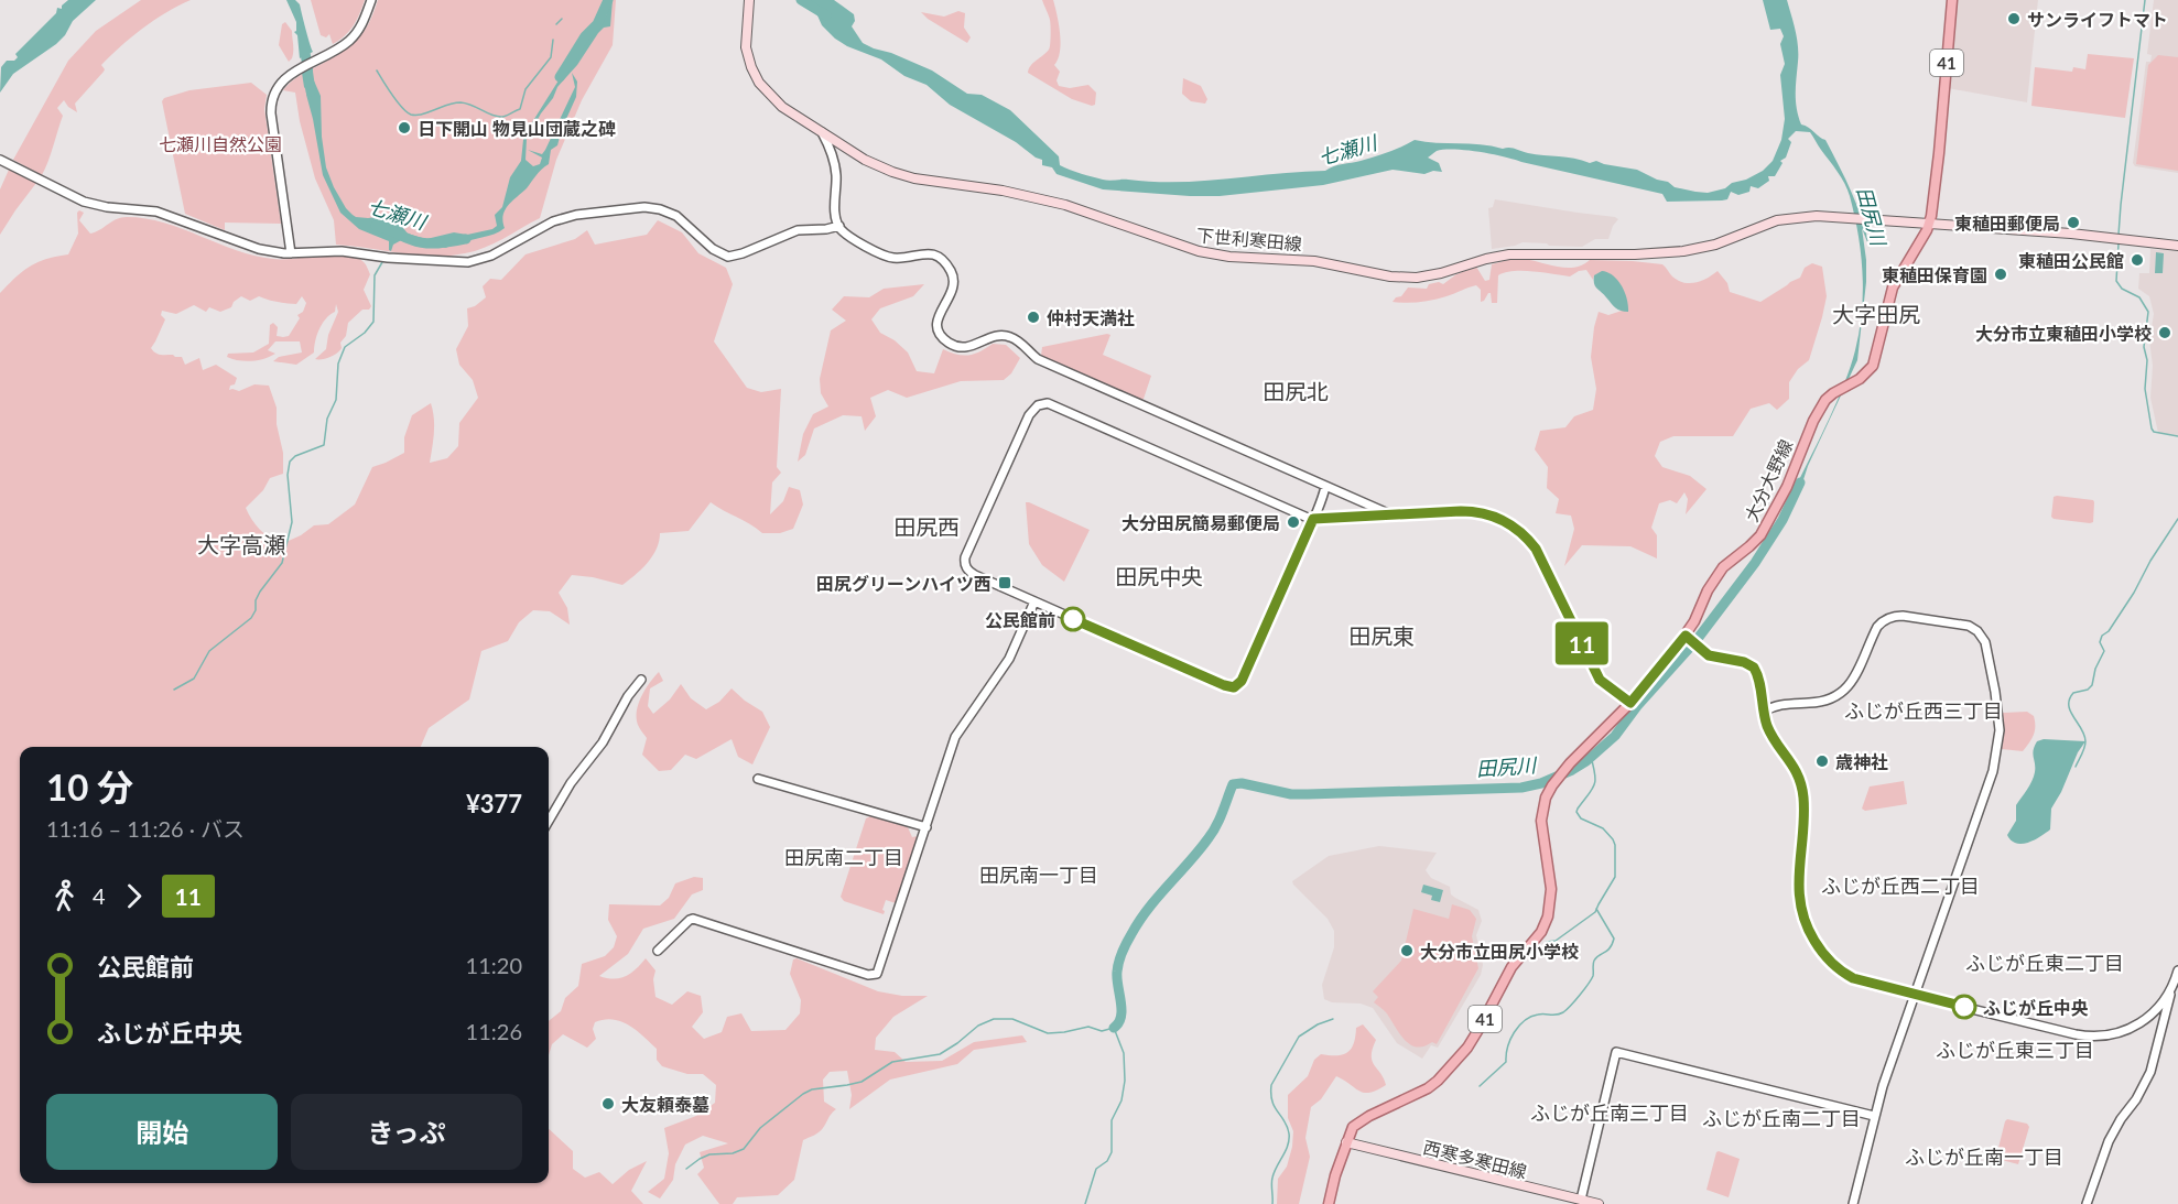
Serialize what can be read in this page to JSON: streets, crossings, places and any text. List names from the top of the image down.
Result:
{
  "streets": {
    "main road": [
      "41",
      "下世利寒田線",
      "大分大野線",
      "西寒多寒田線"
    ]
  },
  "crossings": [
    ["下世利寒田線", "大分大野線"],
    ["大分大野線", "西寒多寒田線"]
  ],
  "districts": [
    "大字田尻",
    "田尻北",
    "田尻西",
    "大字高瀬",
    "田尻中央",
    "田尻東",
    "ふじが丘西三丁目",
    "田尻南二丁目",
    "田尻南一丁目",
    "ふじが丘西二丁目",
    "ふじが丘東二丁目",
    "ふじが丘東三丁目",
    "ふじが丘南三丁目",
    "ふじが丘南二丁目",
    "ふじが丘南一丁目"
  ],
  "water": ["七瀬川", "田尻川"],
  "parks": ["七瀬川自然公園"],
  "places": {
    "other": [
      "サンライフトマト",
      "日下開山 物見山団蔵之碑",
      "東稙田郵便局",
      "東稙田公民館",
      "東稙田保育園",
      "仲村天満社",
      "大分市立東稙田小学校",
      "大分田尻簡易郵便局",
      "公民館前",
      "歳神社",
      "大分市立田尻小学校",
      "ふじが丘中央",
      "大友頼泰墓"
    ],
    "transit": ["田尻グリーンハイツ西"]
  },
  "lines": ["bus line 11"],
  "page": {
    "on_map": "11",
    "heading": ["10 分", "11:16 – 11:26 · バス", "¥377"],
    "legs": ["4", "11"],
    "list": [
      {
        "name": "公民館前",
        "value": "11:20"
      },
      {
        "name": "ふじが丘中央",
        "value": "11:26"
      }
    ],
    "buttons": ["開始", "きっぷ"]
  }
}
